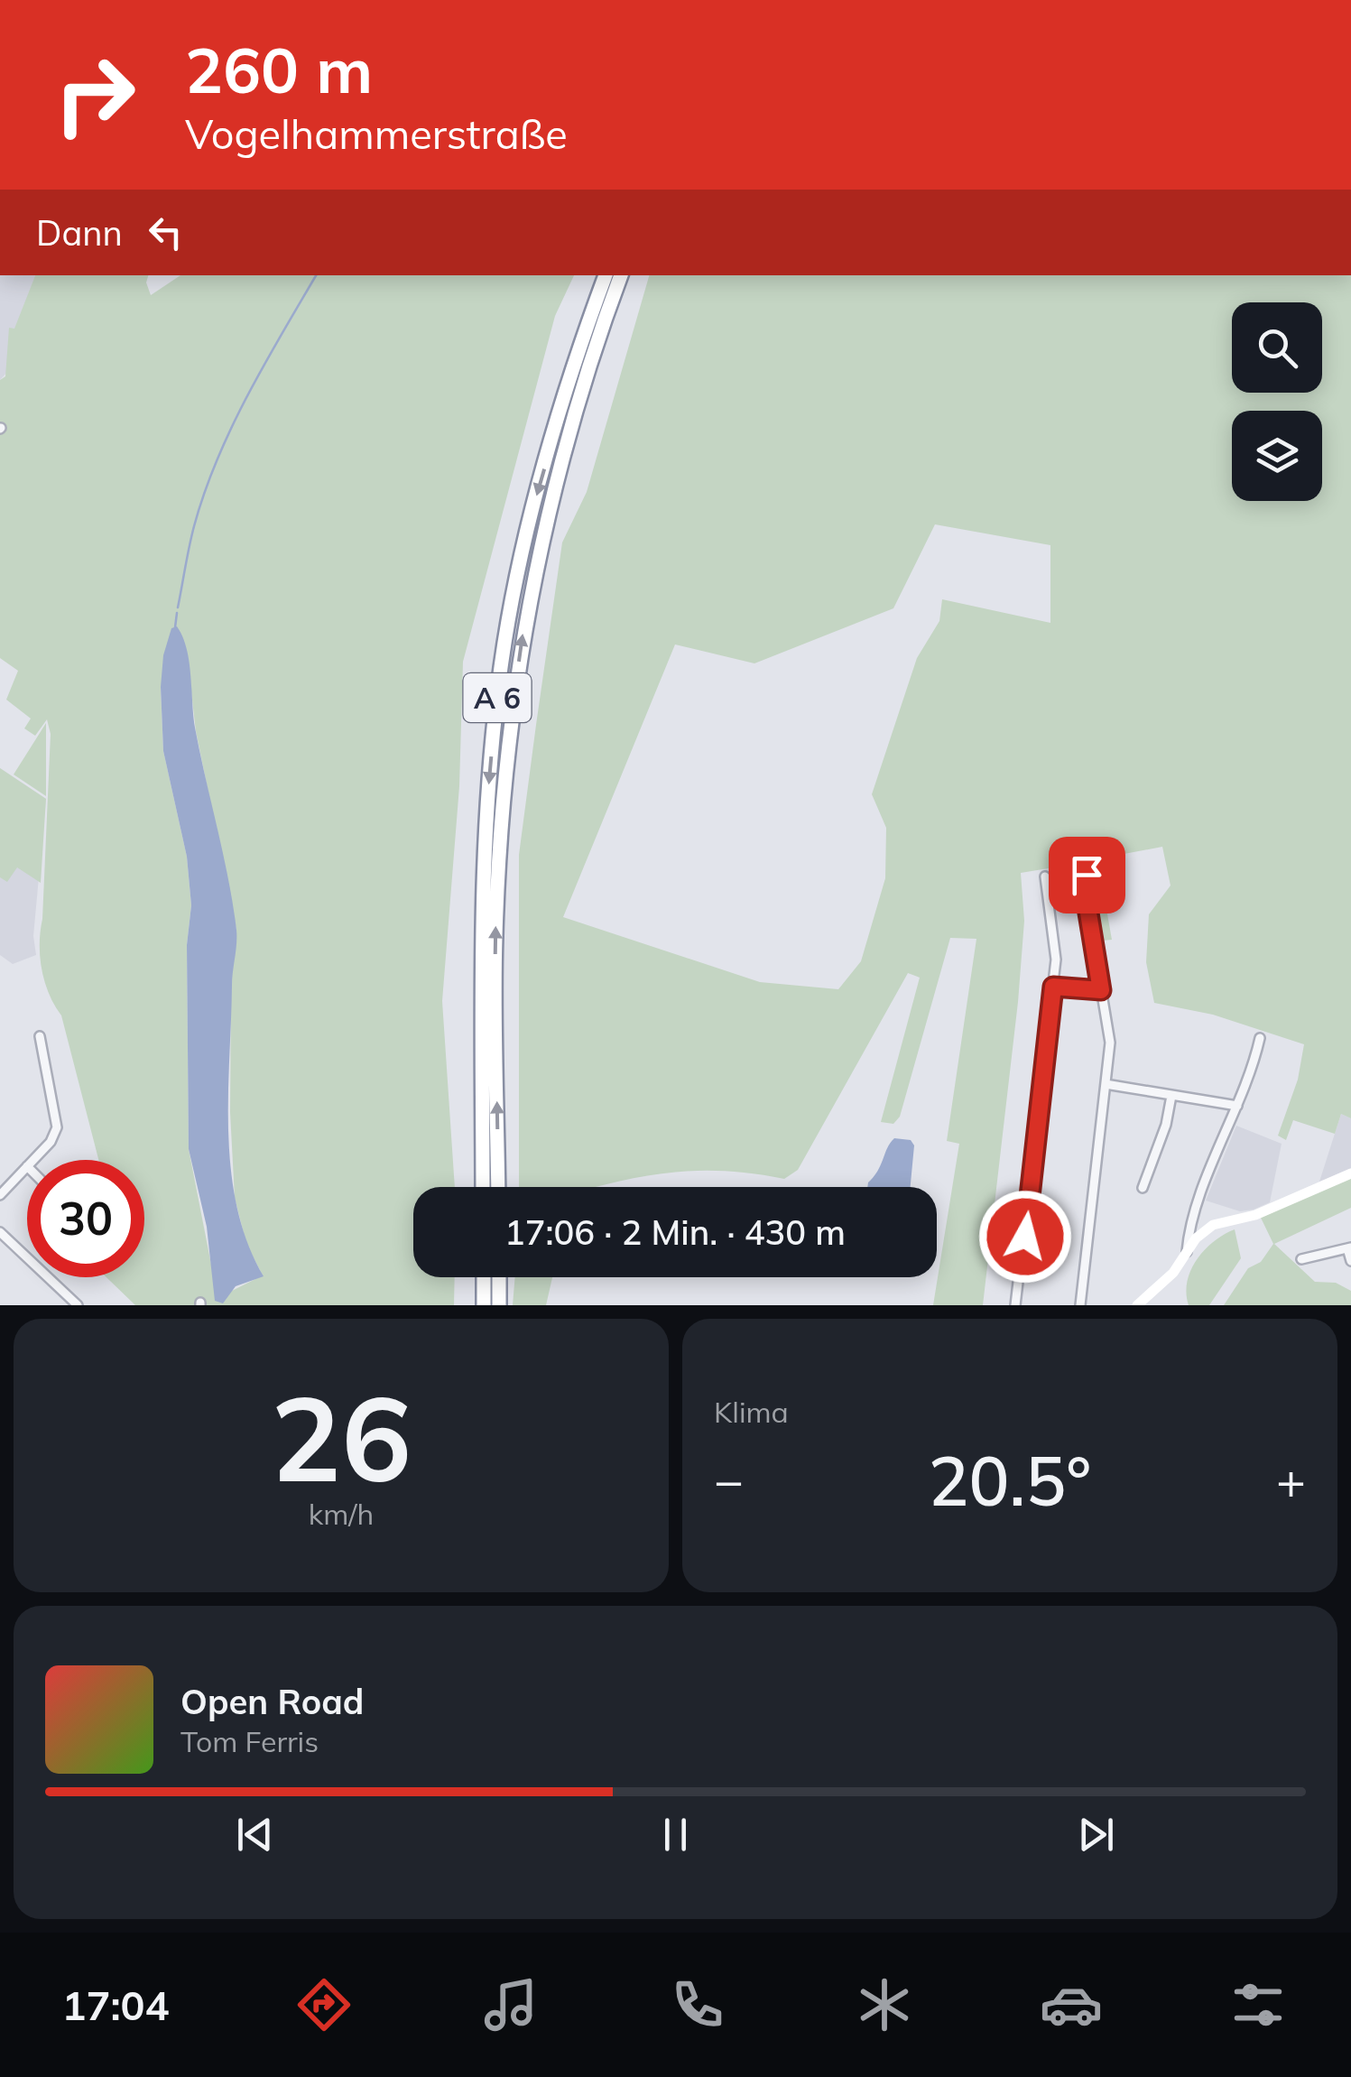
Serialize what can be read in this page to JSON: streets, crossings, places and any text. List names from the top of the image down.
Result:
{
  "streets": {
    "highway": ["A 6"]
  },
  "page": {
    "turn": ["260 m", "Vogelhammerstraße"],
    "then": "Dann",
    "limit": "30",
    "trip": "17:06 · 2 Min. · 430 m",
    "tile": [
      ["26", "km/h"],
      "Klima"
    ],
    "heat": ["−", "20.5°", "+"],
    "song": ["Open Road", "Tom Ferris"],
    "tabs": "17:04"
  }
}
